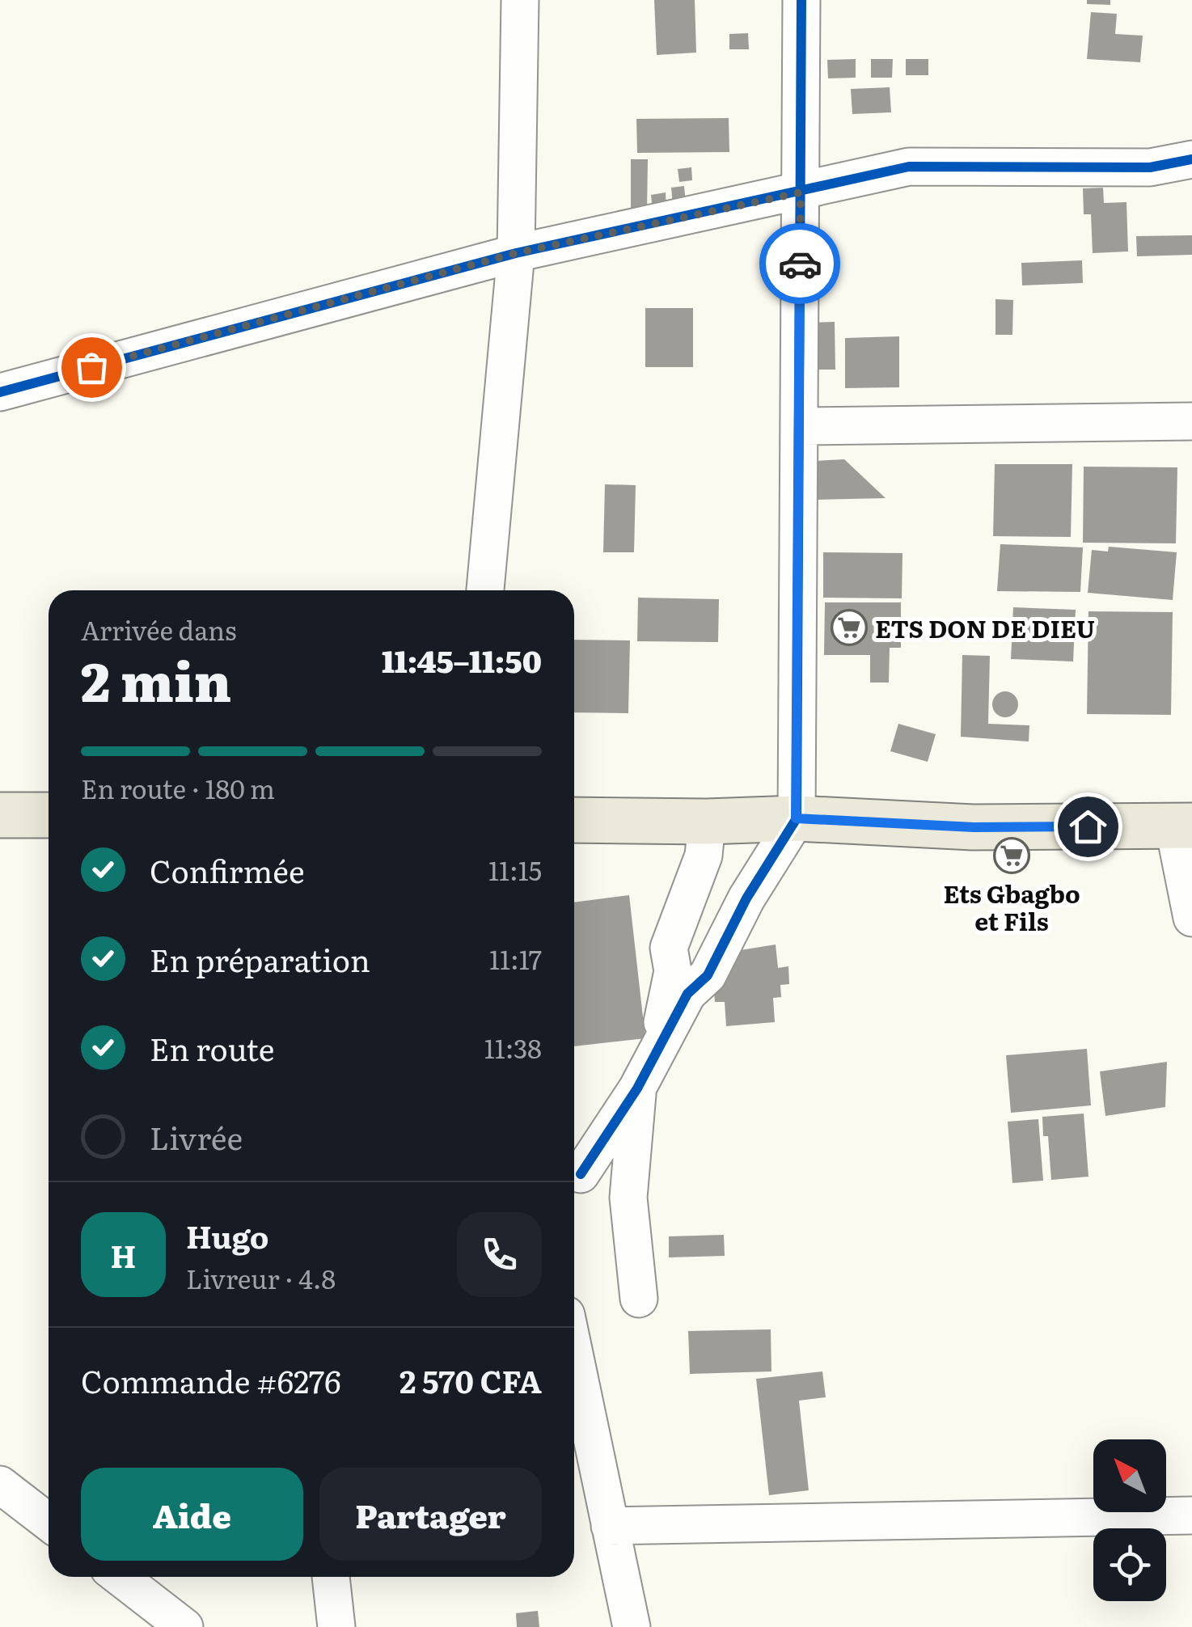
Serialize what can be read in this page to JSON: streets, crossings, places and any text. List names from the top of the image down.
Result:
{
  "places": {
    "supermarket": ["ETS DON DE DIEU", "Ets Gbagbo et Fils"]
  },
  "north": "top left",
  "page": {
    "heading": ["2 min", "Arrivée dans", "11:45–11:50"],
    "panel": [
      "Hugo",
      "Livreur · 4.8",
      "Commande #6276",
      "2 570 CFA"
    ],
    "bar": "En route · 180 m",
    "list": [
      ["Confirmée", "11:15"],
      ["En préparation", "11:17"],
      ["En route", "11:38"],
      "Livrée"
    ],
    "round": "H",
    "buttons": ["Aide", "Partager"]
  }
}
